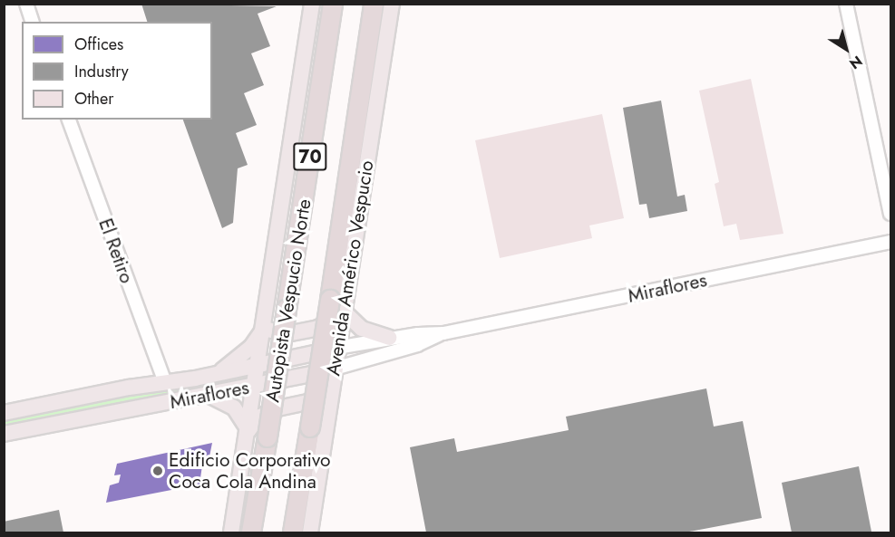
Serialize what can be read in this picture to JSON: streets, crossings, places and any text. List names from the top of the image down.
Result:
{
  "streets": {
    "highway": ["70", "Autopista Vespucio Norte"],
    "main road": ["Avenida Américo Vespucio", "Miraflores"],
    "street": ["El Retiro"]
  },
  "crossings": [
    ["El Retiro", "Miraflores"],
    ["Avenida Américo Vespucio", "Miraflores"],
    ["Avenida Américo Vespucio", "Autopista Vespucio Norte"]
  ],
  "places": ["Edificio Corporativo Coca Cola Andina"],
  "legend": ["Offices", "Industry", "Other"],
  "north": "bottom right"
}
